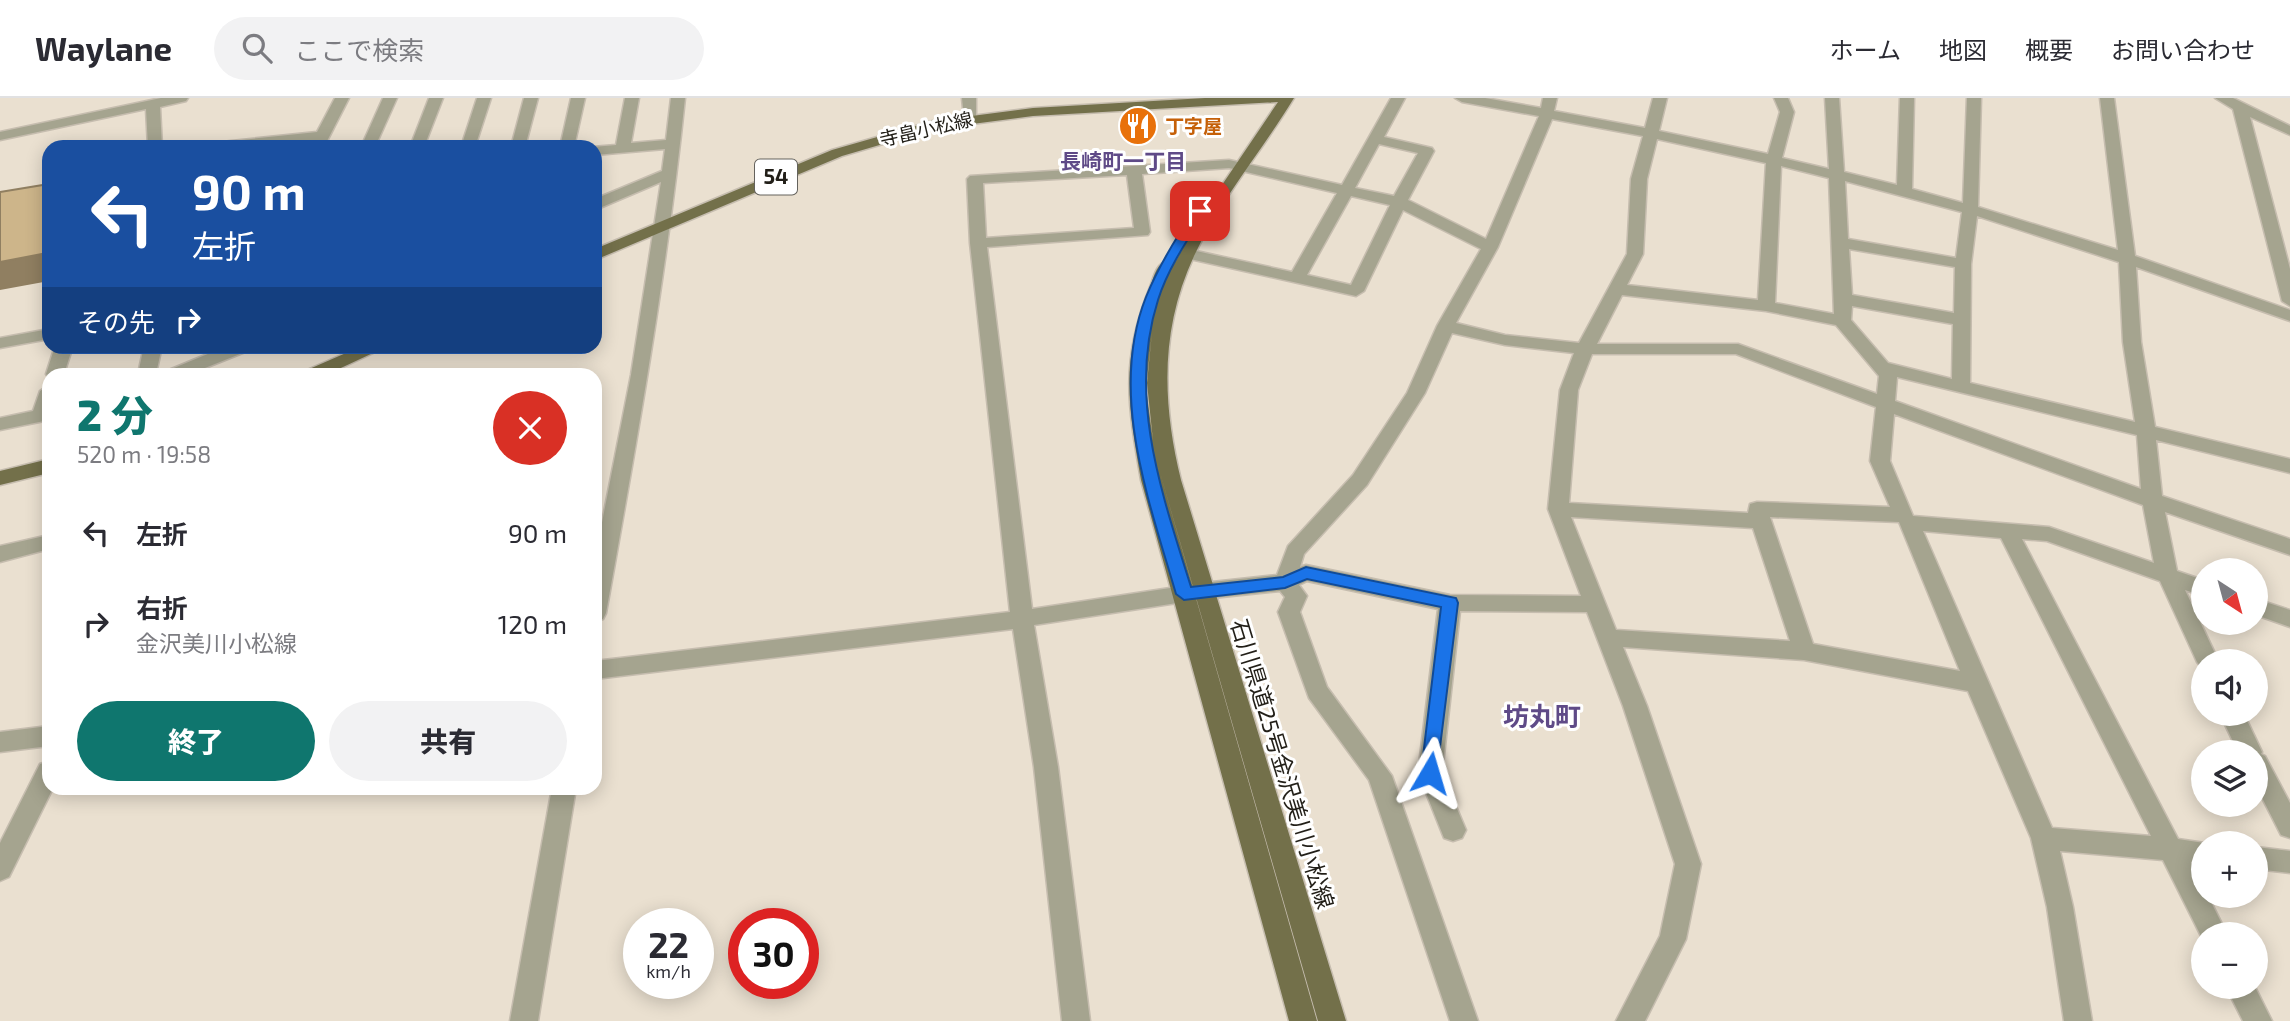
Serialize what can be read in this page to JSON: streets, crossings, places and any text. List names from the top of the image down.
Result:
{
  "streets": {
    "main road": ["寺畠小松線", "54", "石川県道25号金沢美川小松線"]
  },
  "districts": ["長崎町一丁目", "坊丸町"],
  "places": {
    "restaurant": ["丁字屋"]
  },
  "north": "bottom right",
  "page": {
    "header": "Waylane",
    "search": "ここで検索",
    "nav": [
      "ホーム",
      "地図",
      "概要",
      "お問い合わせ"
    ],
    "turn": ["90 m", "左折"],
    "then": "その先",
    "heading": ["2 分", "520 m · 19:58"],
    "list": [
      {
        "name": "左折",
        "value": "90 m"
      },
      {
        "name": "右折",
        "note": "金沢美川小松線",
        "value": "120 m"
      }
    ],
    "map_buttons": ["+", "−"],
    "buttons": ["終了", "共有"],
    "speed": "22 km/h",
    "limit": "30"
  }
}
